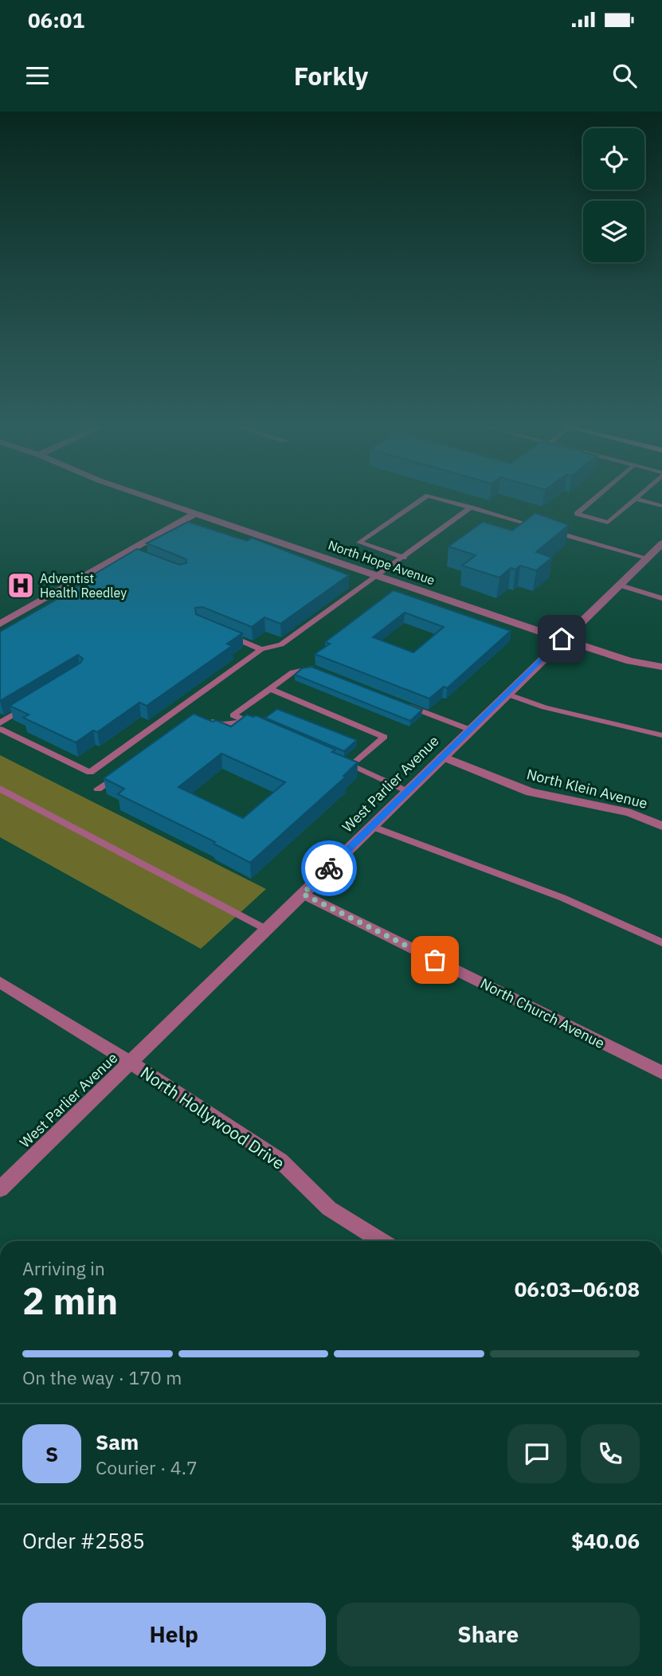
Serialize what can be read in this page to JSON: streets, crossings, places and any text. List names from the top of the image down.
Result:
{
  "streets": {
    "street": [
      "North Hope Avenue",
      "West Parlier Avenue",
      "North Klein Avenue",
      "North Church Avenue",
      "North Hollywood Drive"
    ]
  },
  "crossings": [
    ["North Hope Avenue", "West Parlier Avenue"],
    ["West Parlier Avenue", "North Klein Avenue"],
    ["West Parlier Avenue", "North Church Avenue"],
    ["West Parlier Avenue", "North Hollywood Drive"]
  ],
  "places": {
    "hospital": ["Adventist Health Reedley"]
  },
  "page": {
    "status": "06:01",
    "header": "Forkly",
    "heading": ["2 min", "Arriving in", "06:03–06:08"],
    "panel": [
      "Sam",
      "Courier · 4.7",
      "Order #2585",
      "$40.06"
    ],
    "bar": "On the way · 170 m",
    "round": "S",
    "buttons": ["Help", "Share"]
  }
}
